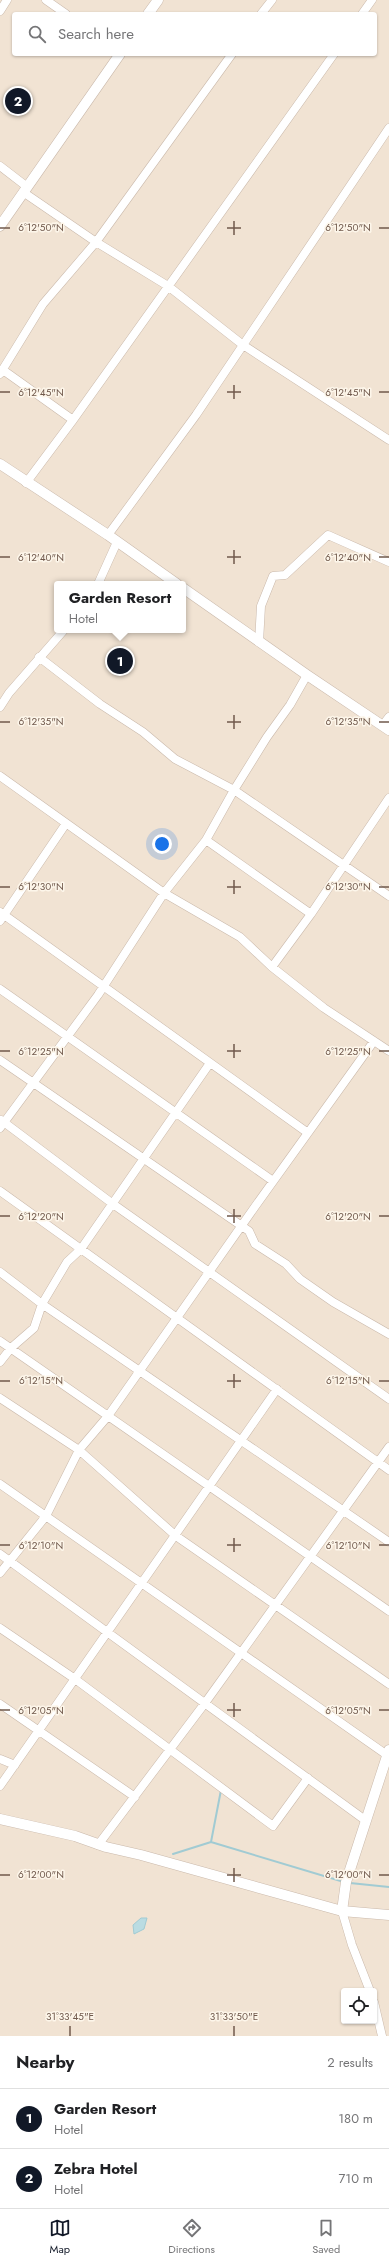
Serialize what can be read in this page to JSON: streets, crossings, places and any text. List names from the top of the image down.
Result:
{
  "page": {
    "search": "Search here",
    "pins": ["2", "1"],
    "popup": ["Garden Resort", "Hotel"],
    "heading": ["Nearby", "2 results"],
    "list": [
      {
        "mark": "1",
        "name": "Garden Resort",
        "note": "Hotel",
        "value": "180 m"
      },
      {
        "mark": "2",
        "name": "Zebra Hotel",
        "note": "Hotel",
        "value": "710 m"
      }
    ],
    "nav": ["Map", "Directions", "Saved"]
  },
  "coordinates": [
    "6°12'50\"N",
    "6°12'45\"N",
    "6°12'40\"N",
    "6°12'35\"N",
    "6°12'30\"N",
    "6°12'25\"N",
    "6°12'20\"N",
    "6°12'15\"N",
    "6°12'10\"N",
    "6°12'05\"N",
    "6°12'00\"N",
    "31°33'45\"E",
    "31°33'50\"E"
  ]
}
